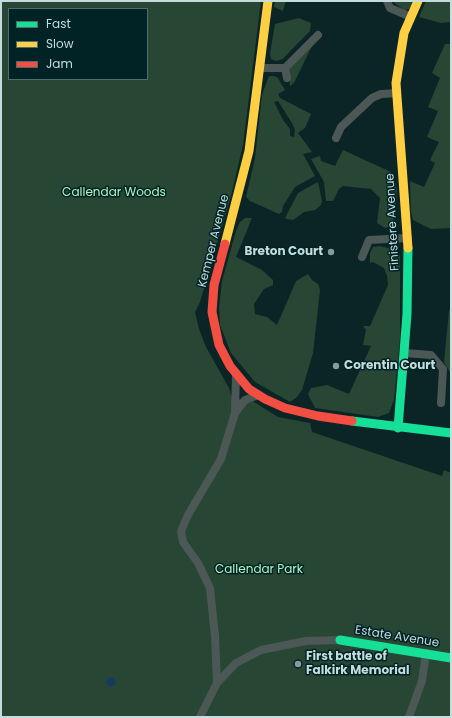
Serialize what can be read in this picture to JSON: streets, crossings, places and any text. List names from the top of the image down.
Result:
{
  "streets": {
    "street": ["Finistere Avenue", "Kemper Avenue", "Estate Avenue"]
  },
  "crossings": [
    ["Finistere Avenue", "Kemper Avenue"]
  ],
  "parks": ["Callendar Woods", "Callendar Park"],
  "places": ["Breton Court", "Corentin Court", "First battle of Falkirk Memorial"],
  "legend": ["Fast", "Slow", "Jam"]
}
